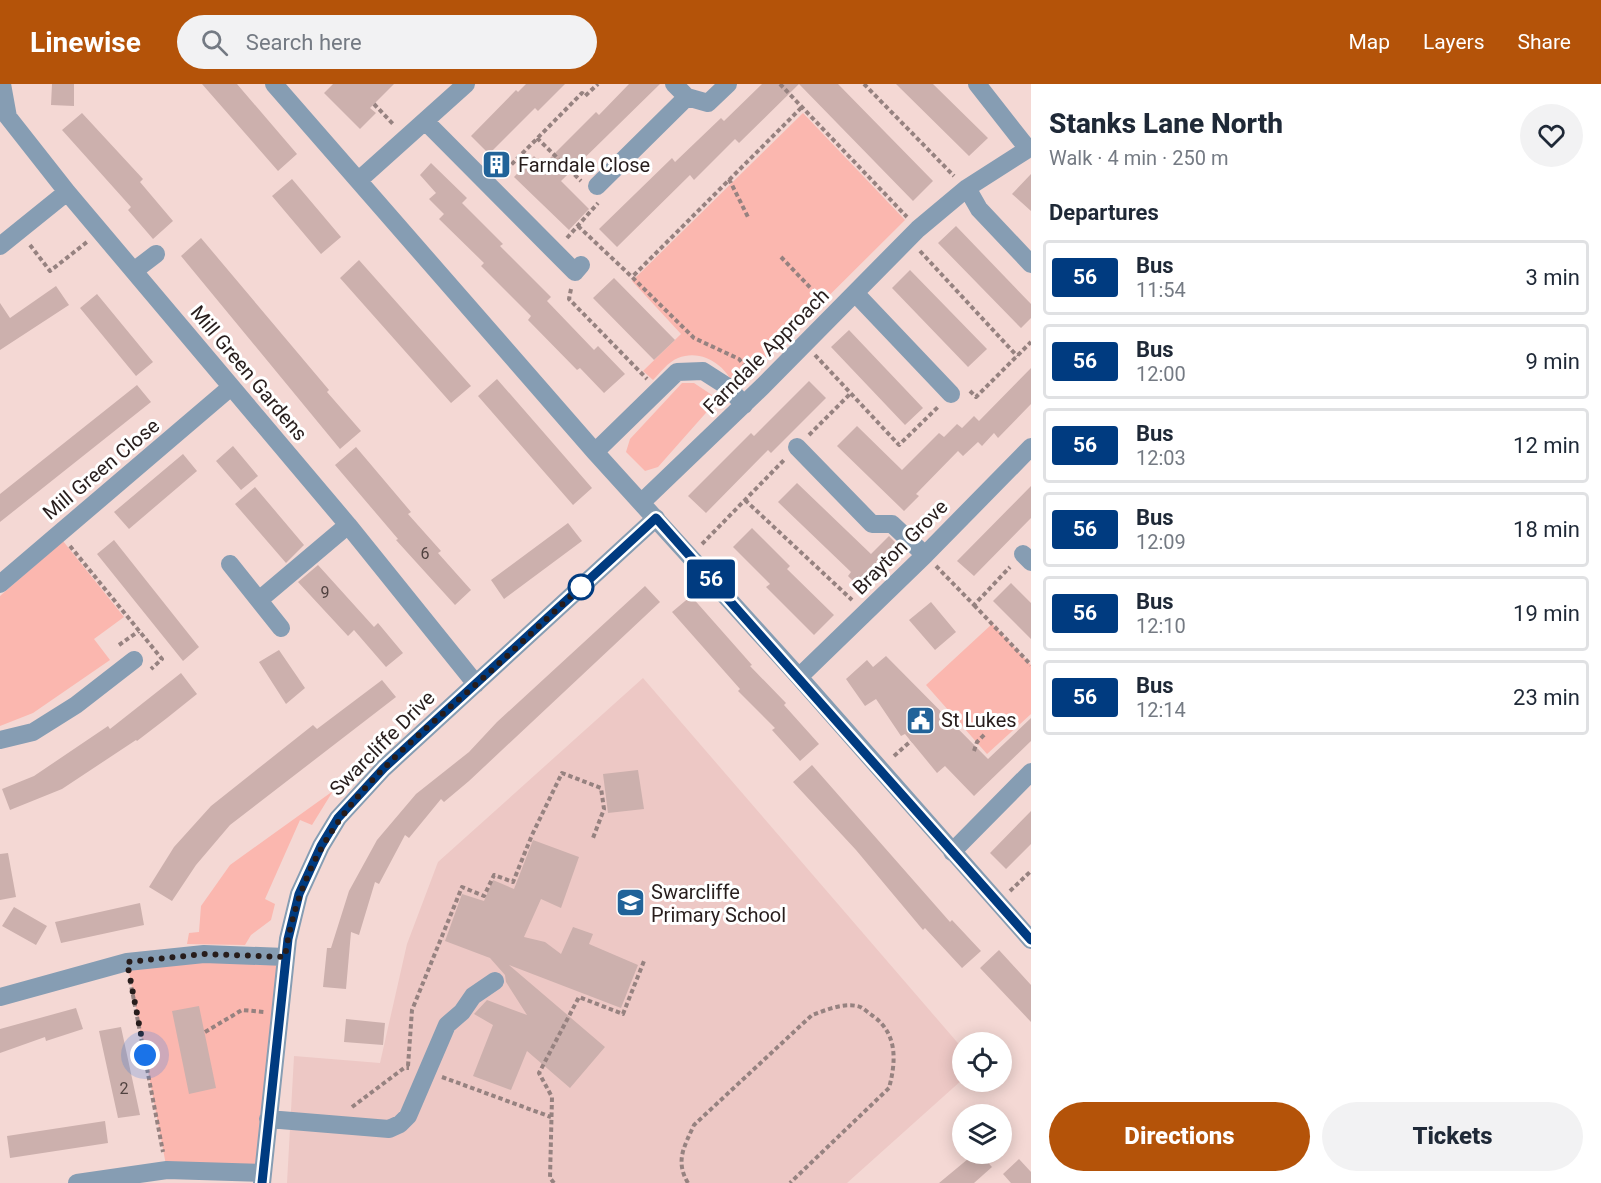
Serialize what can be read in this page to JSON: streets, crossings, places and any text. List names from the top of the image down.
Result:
{
  "streets": {
    "street": [
      "Farndale Approach",
      "Mill Green Gardens",
      "Mill Green Close",
      "Brayton Grove",
      "Swarcliffe Drive"
    ]
  },
  "crossings": [
    ["Mill Green Gardens", "Mill Green Close"],
    ["Mill Green Gardens", "Swarcliffe Drive"]
  ],
  "places": {
    "building": ["Farndale Close"],
    "public building": ["St Lukes"],
    "school or university": ["Swarcliffe Primary School"]
  },
  "lines": ["bus line 56"],
  "house_numbers": ["6", "9", "2"],
  "page": {
    "header": "Linewise",
    "search": "Search here",
    "nav": ["Map", "Layers", "Share"],
    "on_map": "56",
    "heading": [
      ["Stanks Lane North", "Walk · 4 min · 250 m"],
      "Departures"
    ],
    "list": [
      {
        "mark": "56",
        "name": "Bus",
        "note": "11:54",
        "value": "3 min"
      },
      {
        "mark": "56",
        "name": "Bus",
        "note": "12:00",
        "value": "9 min"
      },
      {
        "mark": "56",
        "name": "Bus",
        "note": "12:03",
        "value": "12 min"
      },
      {
        "mark": "56",
        "name": "Bus",
        "note": "12:09",
        "value": "18 min"
      },
      {
        "mark": "56",
        "name": "Bus",
        "note": "12:10",
        "value": "19 min"
      },
      {
        "mark": "56",
        "name": "Bus",
        "note": "12:14",
        "value": "23 min"
      }
    ],
    "buttons": ["Directions", "Tickets"]
  }
}
